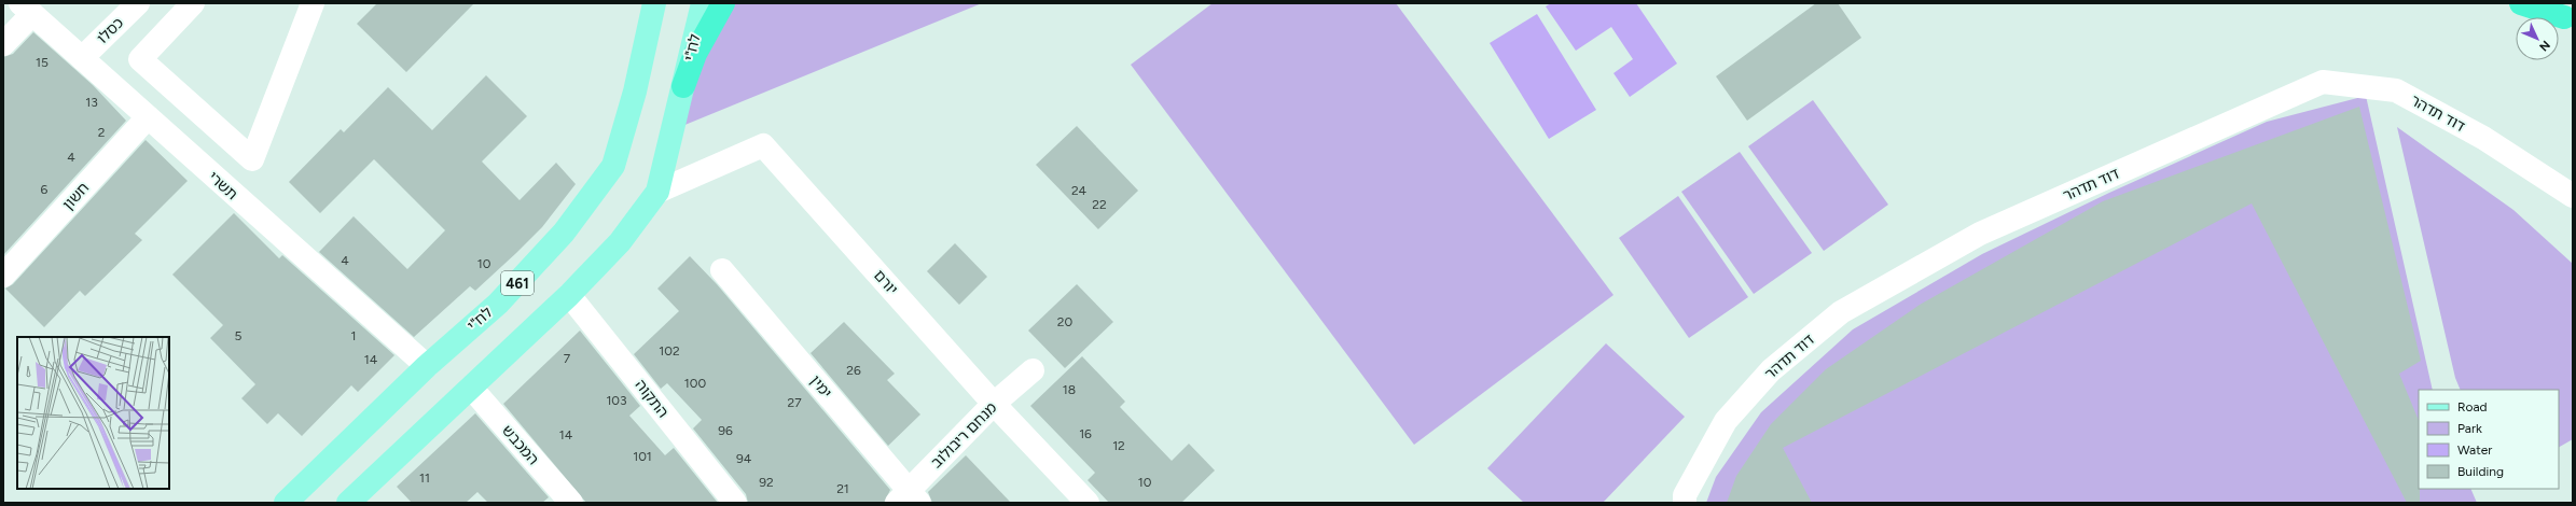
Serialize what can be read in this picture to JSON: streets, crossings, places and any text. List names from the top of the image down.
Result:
{
  "streets": {
    "main road": ["לח\"י", "461"],
    "street": [
      "כסלו",
      "דוד תדהר",
      "תשרי",
      "חשון",
      "יורם",
      "ימין",
      "התקוה",
      "מנחם ריבולוב",
      "המכבש"
    ]
  },
  "crossings": [
    ["כסלו", "תשרי"],
    ["לח\"י", "תשרי"],
    ["לח\"י", "יורם"],
    ["לח\"י", "התקוה"],
    ["לח\"י", "המכבש"],
    ["תשרי", "חשון"],
    ["יורם", "מנחם ריבולוב"],
    ["ימין", "מנחם ריבולוב"]
  ],
  "house_numbers": [
    "15",
    "13",
    "2",
    "4",
    "6",
    "24",
    "22",
    "4",
    "10",
    "20",
    "5",
    "1",
    "102",
    "7",
    "14",
    "26",
    "100",
    "18",
    "103",
    "27",
    "96",
    "16",
    "14",
    "12",
    "101",
    "94",
    "11",
    "92",
    "10",
    "21"
  ],
  "legend": [
    "Road",
    "Park",
    "Water",
    "Building"
  ],
  "north": "bottom right"
}
